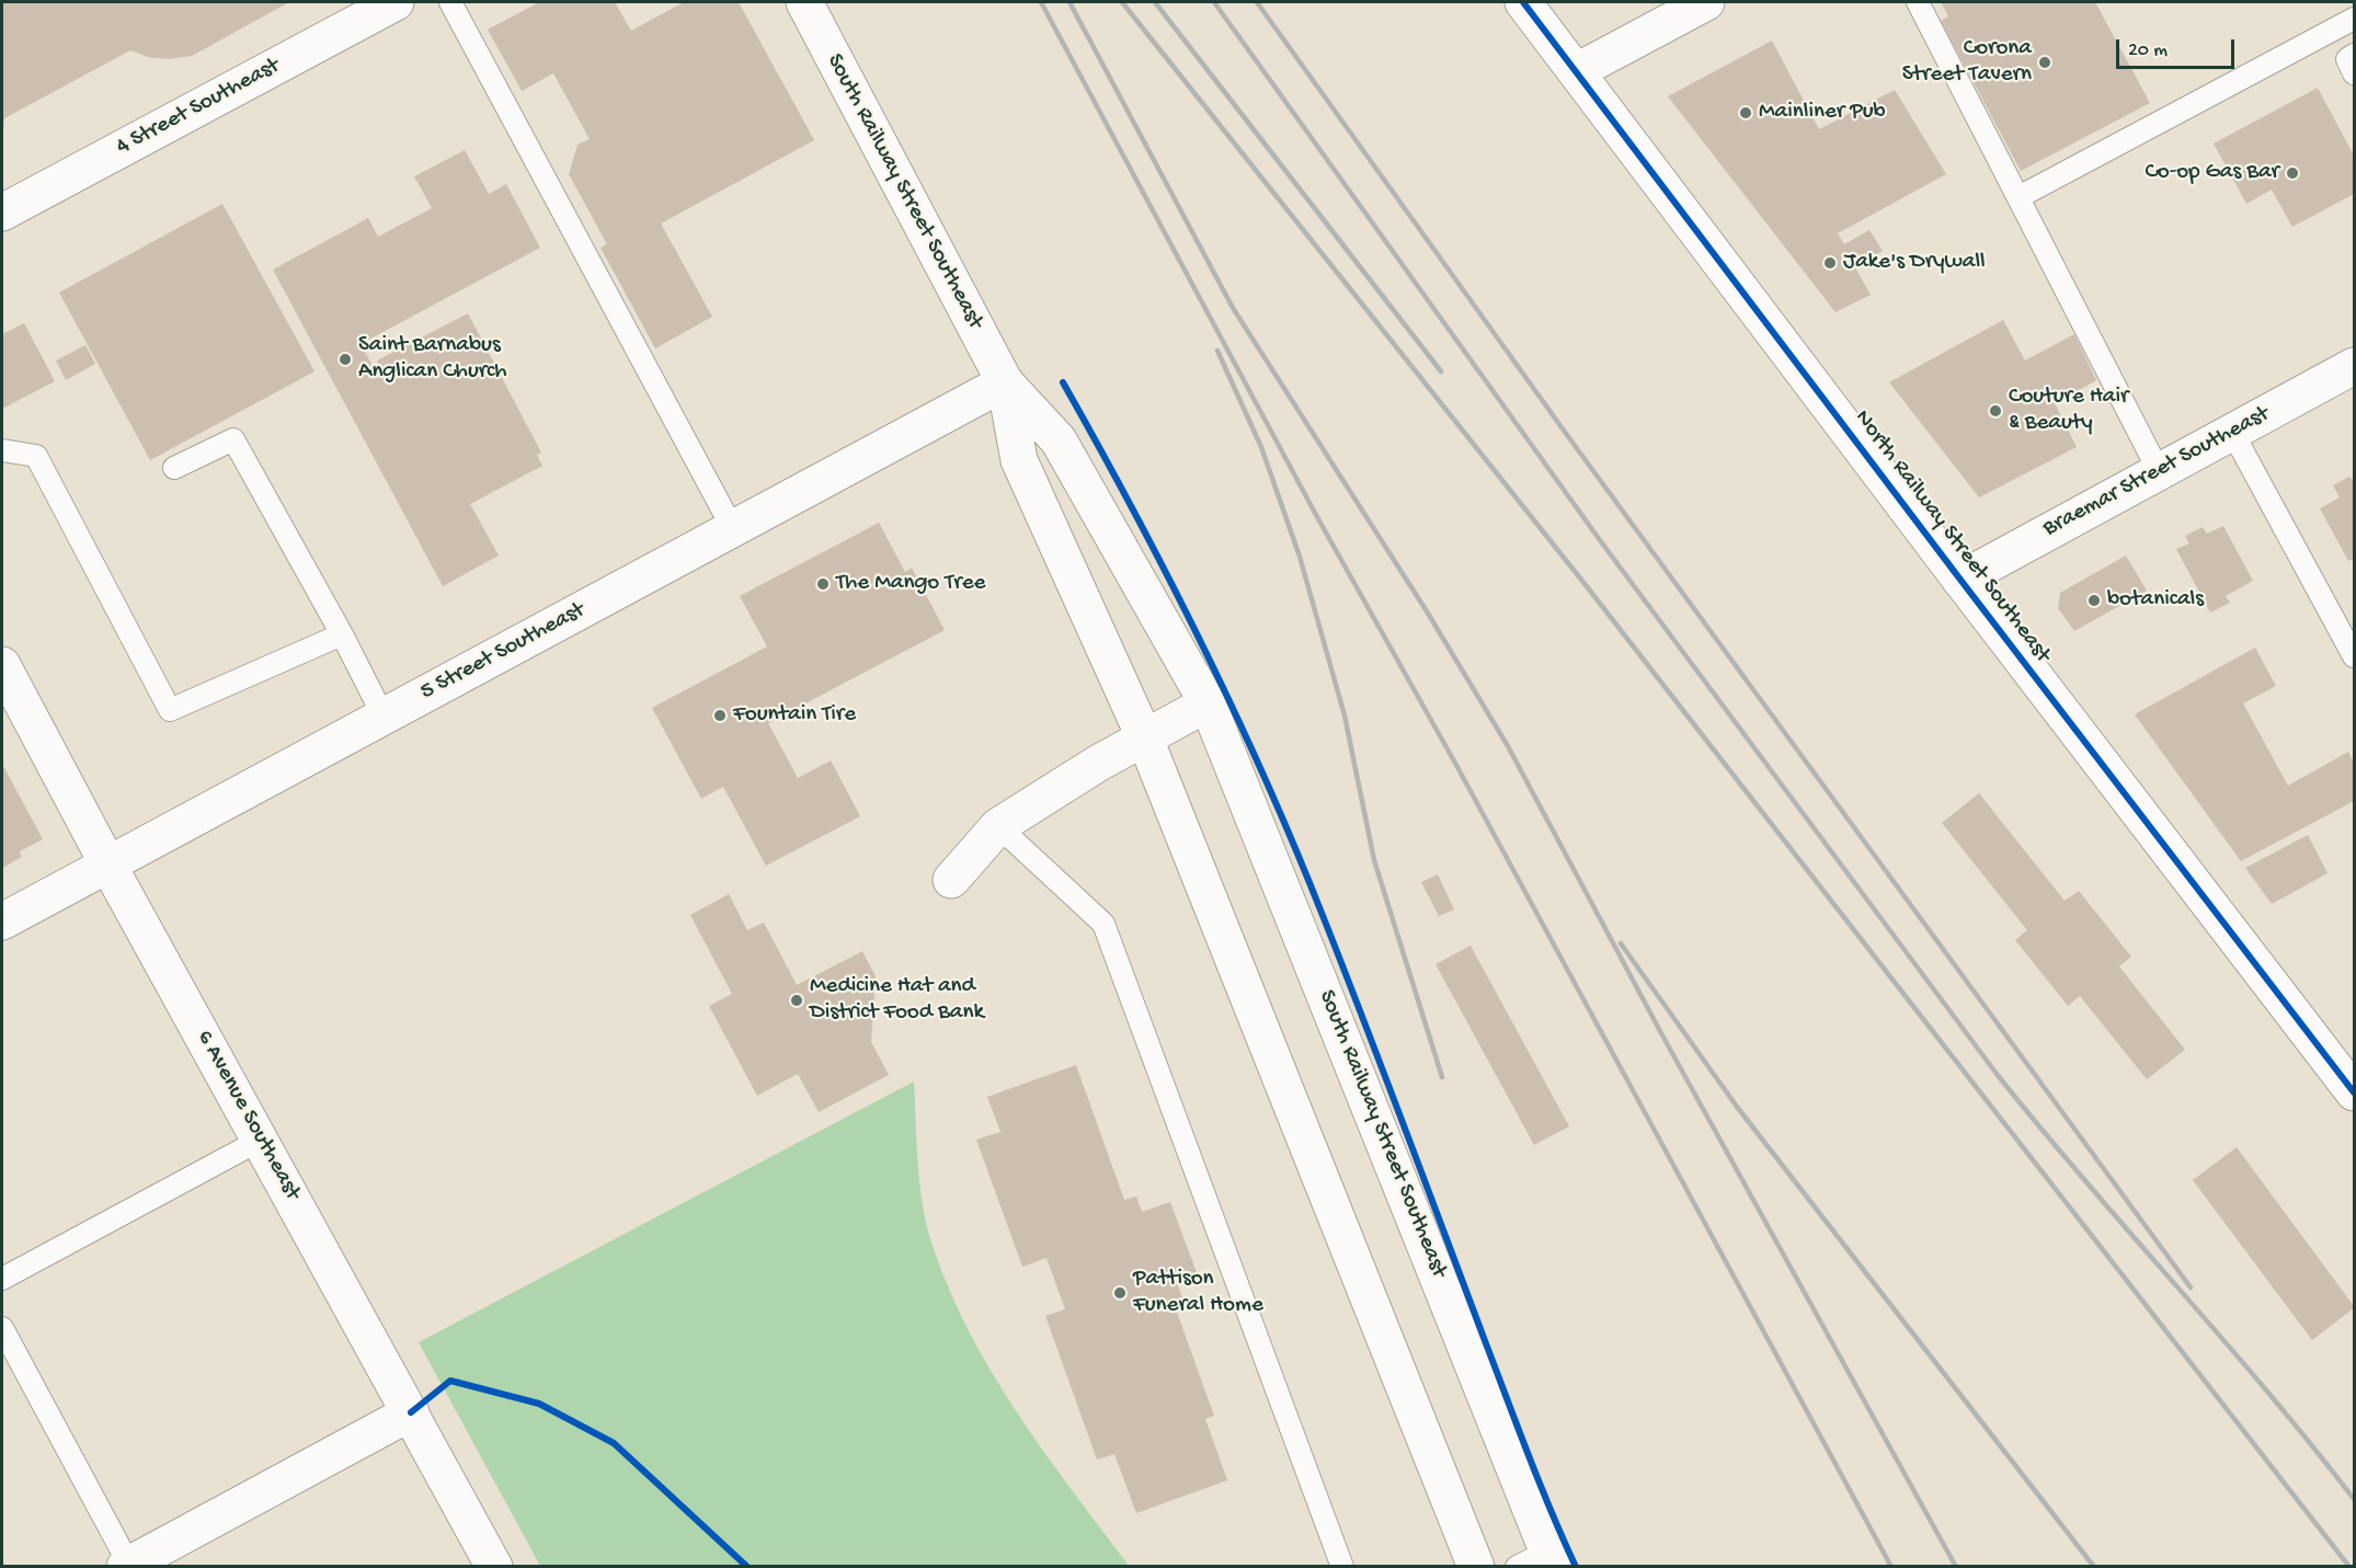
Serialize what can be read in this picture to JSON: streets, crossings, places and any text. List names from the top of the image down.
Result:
{
  "streets": {
    "street": [
      "4 Street Southeast",
      "South Railway Street Southeast",
      "Braemar Street Southeast",
      "North Railway Street Southeast",
      "5 Street Southeast",
      "6 Avenue Southeast"
    ]
  },
  "crossings": [
    ["South Railway Street Southeast", "5 Street Southeast"],
    ["Braemar Street Southeast", "North Railway Street Southeast"],
    ["5 Street Southeast", "6 Avenue Southeast"]
  ],
  "places": [
    "Corona Street Tavern",
    "Mainliner Pub",
    "Co-op Gas Bar",
    "Jake's Drywall",
    "Saint Barnabus Anglican Church",
    "Couture Hair & Beauty",
    "The Mango Tree",
    "botanicals",
    "Fountain Tire",
    "Medicine Hat and District Food Bank",
    "Pattison Funeral Home"
  ],
  "scale_bar": "20 m"
}
